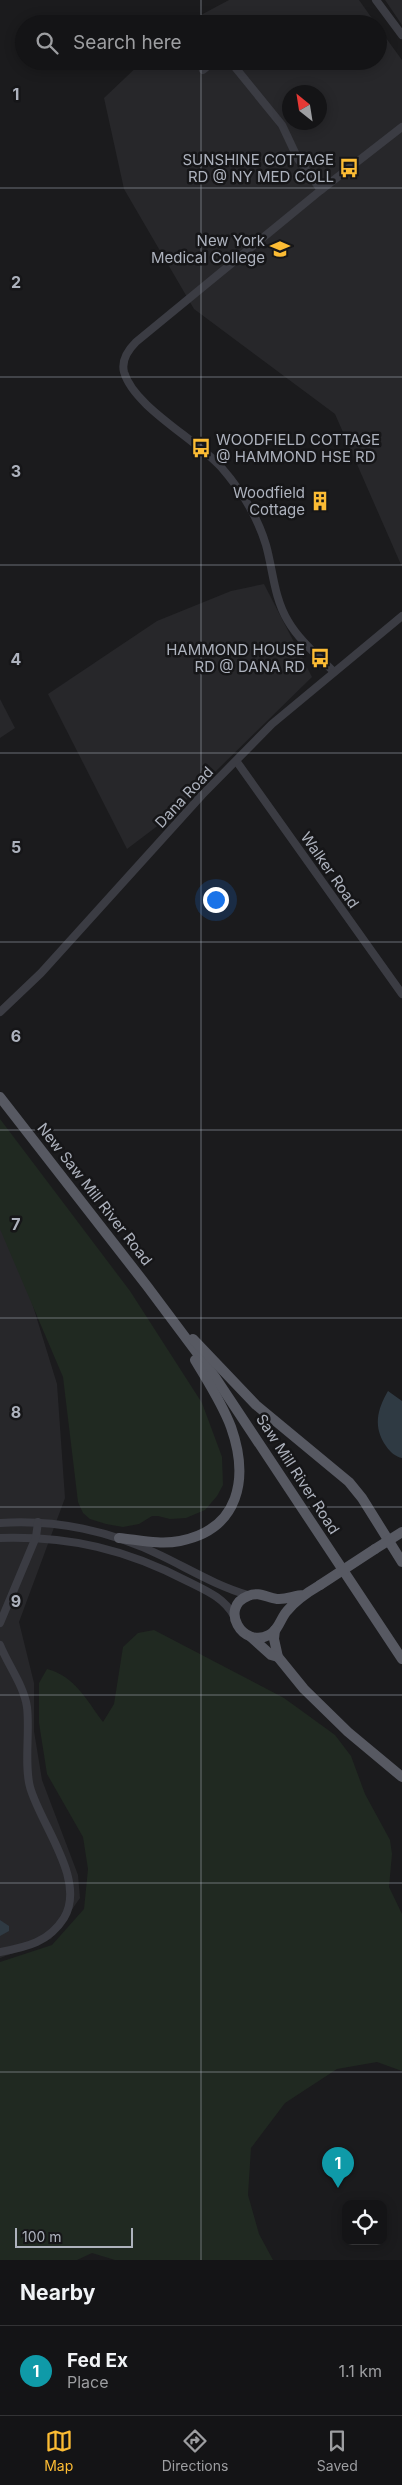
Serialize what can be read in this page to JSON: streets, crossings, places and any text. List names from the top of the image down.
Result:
{
  "streets": {
    "main road": ["New Saw Mill River Road", "Saw Mill River Road"],
    "street": ["Dana Road", "Walker Road"]
  },
  "crossings": [
    ["Dana Road", "Walker Road"],
    ["New Saw Mill River Road", "Saw Mill River Road"]
  ],
  "places": {
    "bus stop": ["SUNSHINE COTTAGE RD @ NY MED COLL", "WOODFIELD COTTAGE @ HAMMOND HSE RD", "HAMMOND HOUSE RD @ DANA RD"],
    "school or university": ["New York Medical College"],
    "building": ["Woodfield Cottage"]
  },
  "scale_bar": "100 m",
  "north": "top left",
  "page": {
    "search": "Search here",
    "pins": "1",
    "scale": "100 m",
    "heading": "Nearby",
    "list": [
      {
        "mark": "1",
        "name": "Fed Ex",
        "note": "Place",
        "value": "1.1 km"
      }
    ],
    "nav": ["Map", "Directions", "Saved"]
  },
  "grid": {
    "rows": [
      "1",
      "2",
      "3",
      "4",
      "5",
      "6",
      "7",
      "8",
      "9"
    ]
  }
}
